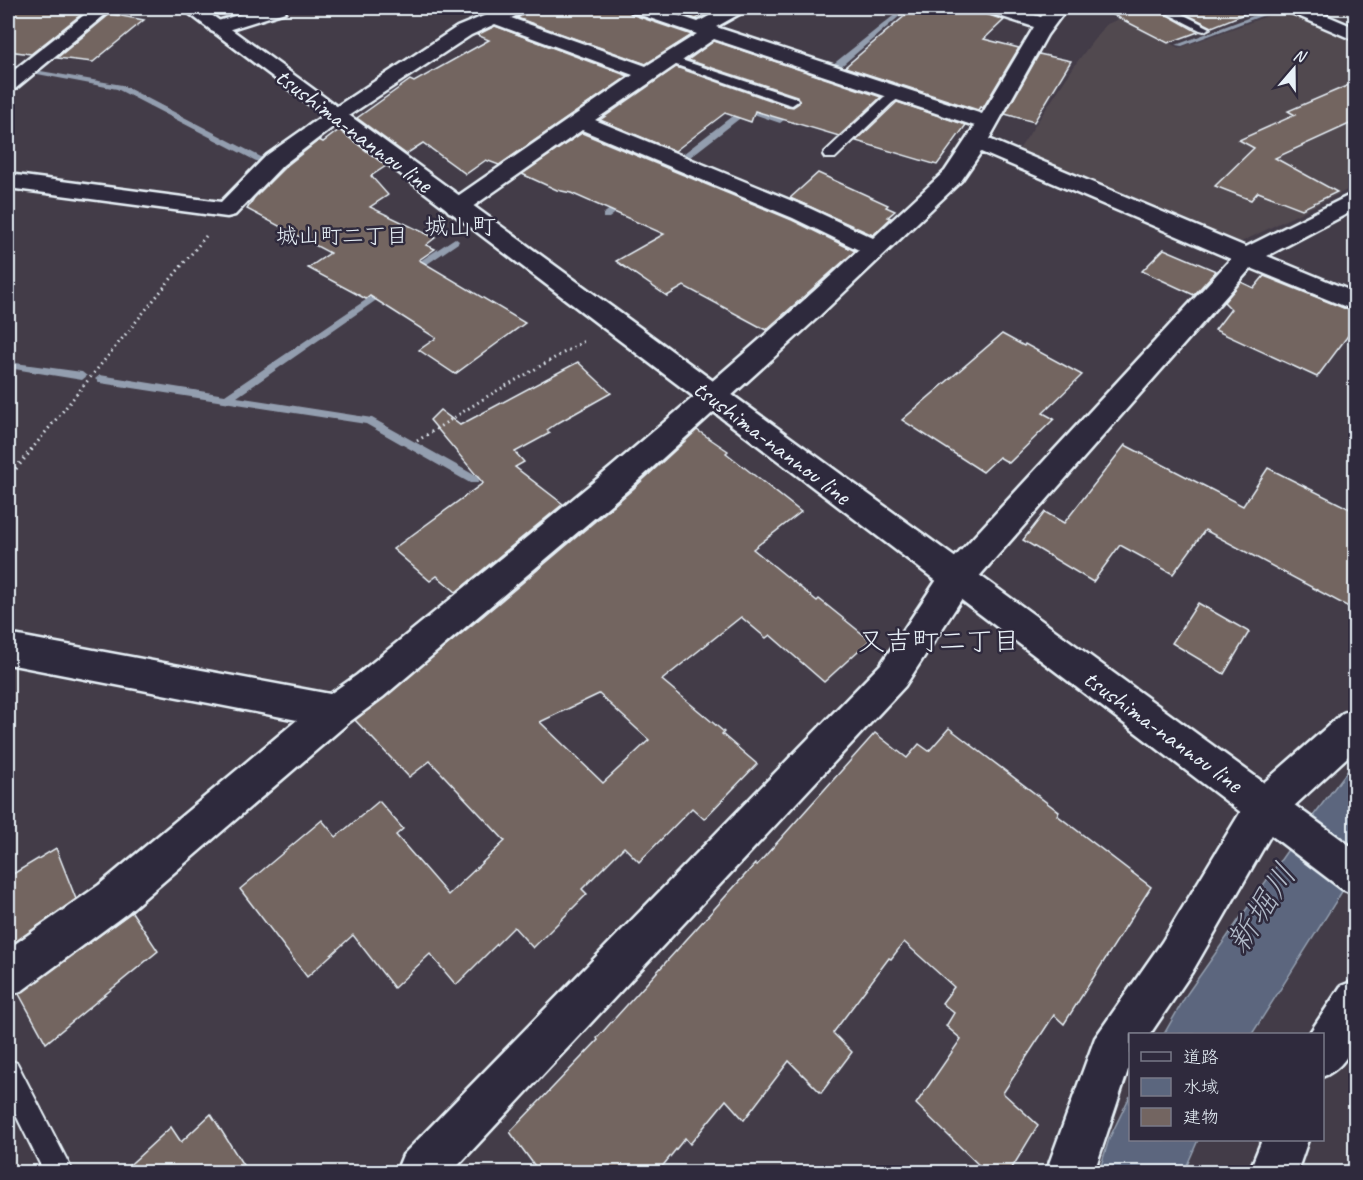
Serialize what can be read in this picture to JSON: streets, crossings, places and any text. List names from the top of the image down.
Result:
{
  "streets": {
    "street": ["tsushima-nannou line"]
  },
  "districts": ["城山町", "城山町二丁目", "又吉町二丁目"],
  "water": ["新堀川"],
  "legend": ["道路", "水域", "建物"],
  "north": "top"
}
